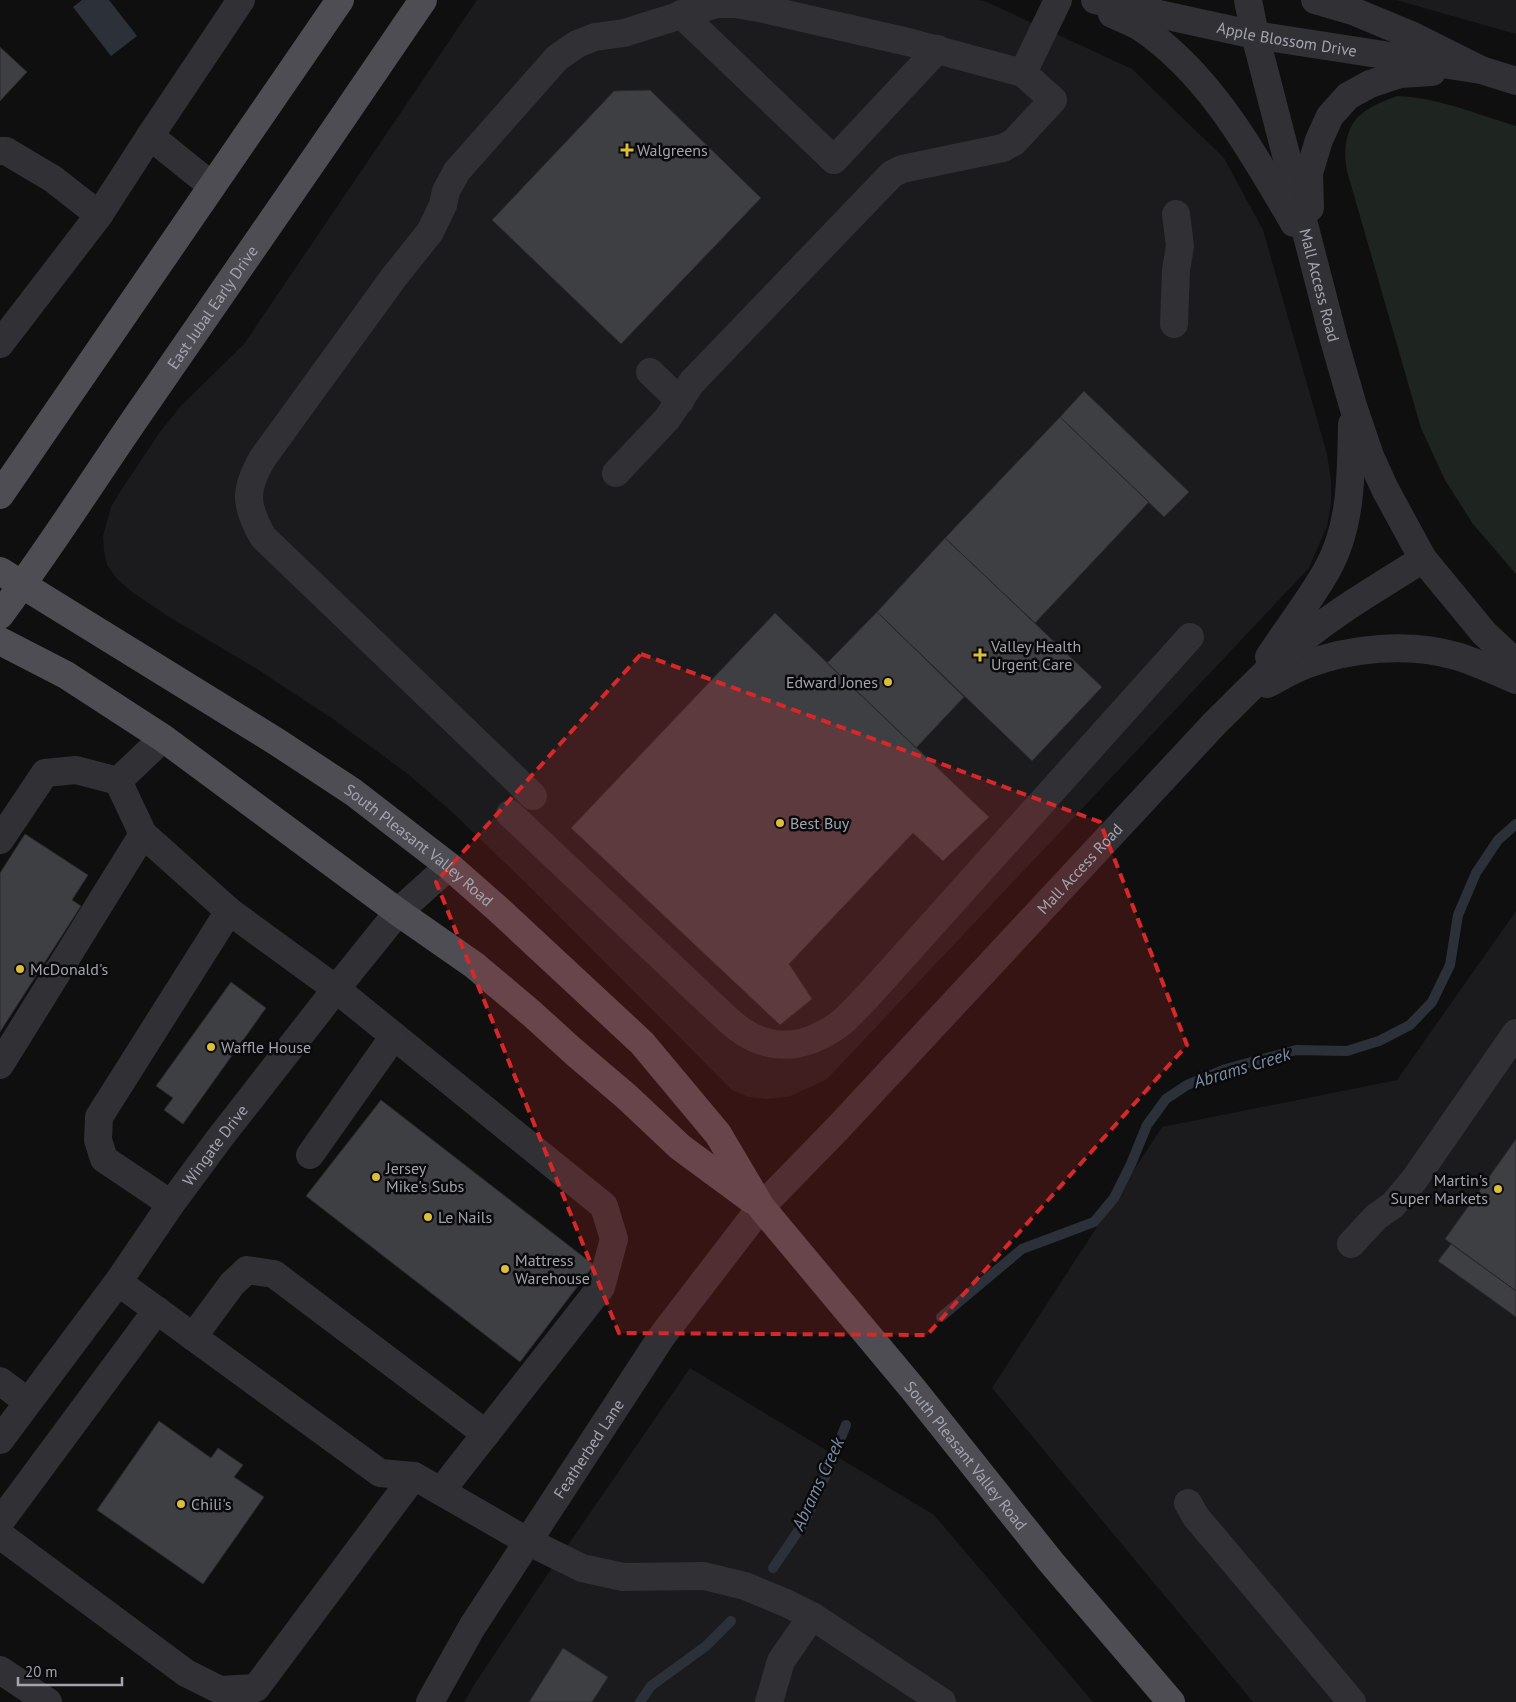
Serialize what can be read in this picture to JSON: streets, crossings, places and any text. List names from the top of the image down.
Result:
{
  "streets": {
    "main road": ["East Jubal Early Drive", "South Pleasant Valley Road"],
    "street": [
      "Apple Blossom Drive",
      "Mall Access Road",
      "Wingate Drive",
      "Featherbed Lane"
    ]
  },
  "crossings": [
    ["Apple Blossom Drive", "Mall Access Road"],
    ["Mall Access Road", "South Pleasant Valley Road"],
    ["Mall Access Road", "Featherbed Lane"],
    ["East Jubal Early Drive", "South Pleasant Valley Road"],
    ["South Pleasant Valley Road", "Wingate Drive"],
    ["South Pleasant Valley Road", "Featherbed Lane"]
  ],
  "water": ["Abrams Creek"],
  "places": {
    "health": ["Walgreens", "Valley Health Urgent Care"],
    "other": [
      "Edward Jones",
      "Best Buy",
      "McDonald's",
      "Waffle House",
      "Jersey Mike's Subs",
      "Martin's Super Markets",
      "Le Nails",
      "Mattress Warehouse",
      "Chili's"
    ]
  },
  "scale_bar": "20 m"
}
